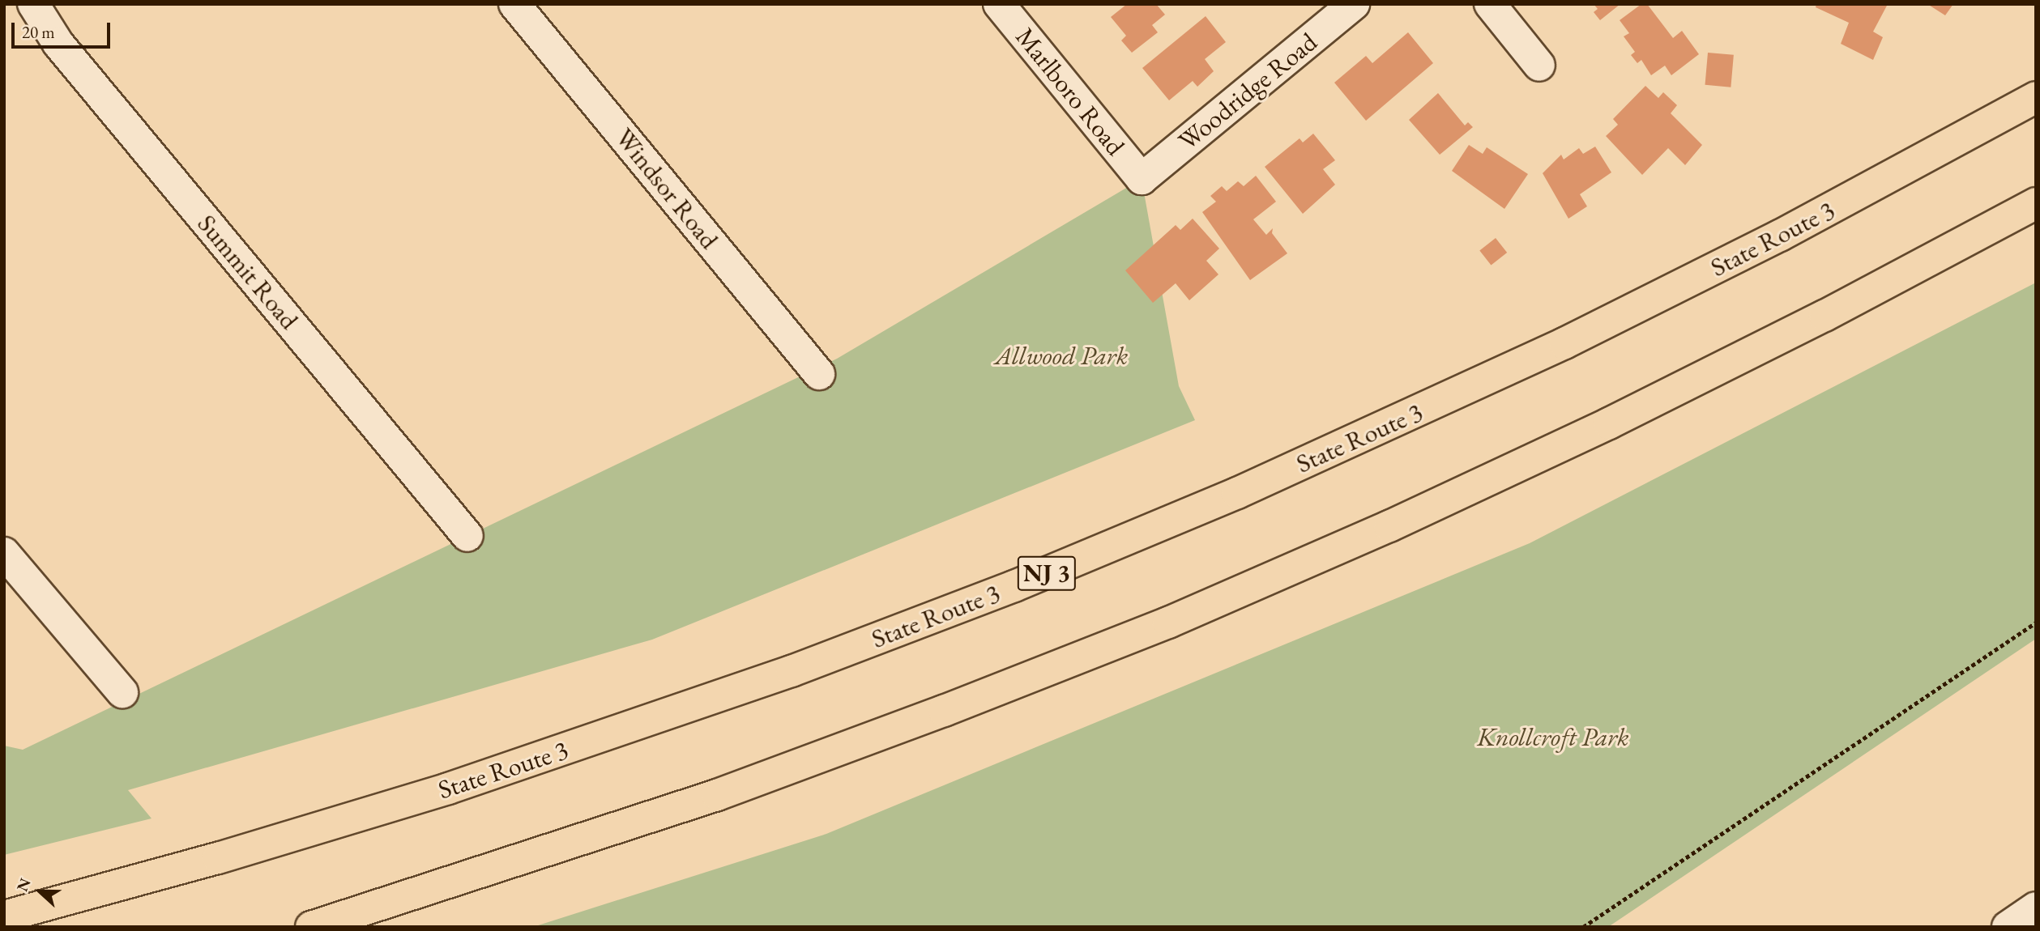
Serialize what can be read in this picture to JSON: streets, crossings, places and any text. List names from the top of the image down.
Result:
{
  "streets": {
    "highway": ["State Route 3", "NJ 3"],
    "street": [
      "Marlboro Road",
      "Woodridge Road",
      "Windsor Road",
      "Summit Road"
    ]
  },
  "crossings": [
    ["Marlboro Road", "Woodridge Road"]
  ],
  "parks": ["Allwood Park", "Knollcroft Park"],
  "scale_bar": "20 m",
  "north": "left"
}
